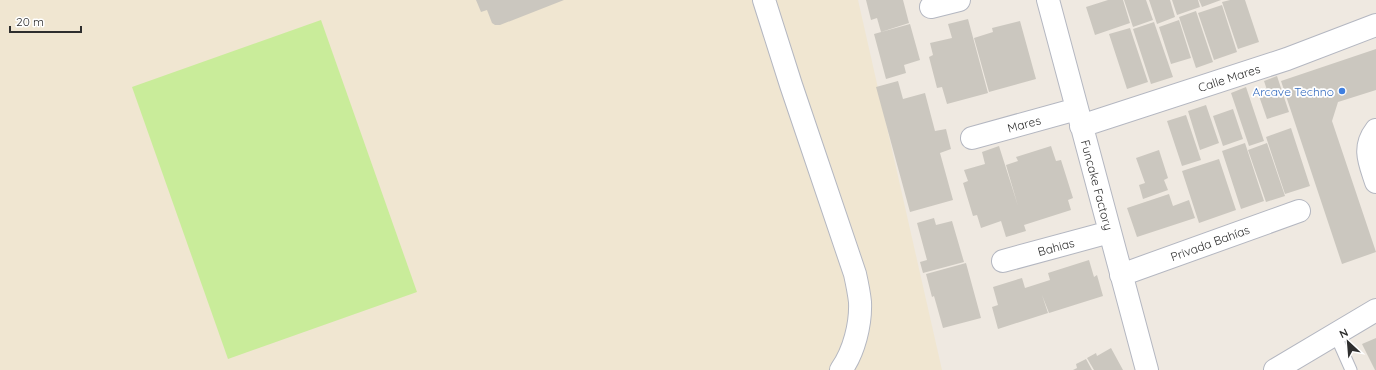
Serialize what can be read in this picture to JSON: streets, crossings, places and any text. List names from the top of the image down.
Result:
{
  "streets": {
    "street": [
      "Calle Mares",
      "Mares",
      "Funcake Factory",
      "Privada Bahías",
      "Bahias"
    ]
  },
  "crossings": [
    ["Calle Mares", "Mares"],
    ["Calle Mares", "Funcake Factory"],
    ["Mares", "Funcake Factory"],
    ["Funcake Factory", "Privada Bahías"],
    ["Funcake Factory", "Bahias"]
  ],
  "places": ["Arcave Techno"],
  "scale_bar": "20 m",
  "north": "top left"
}
